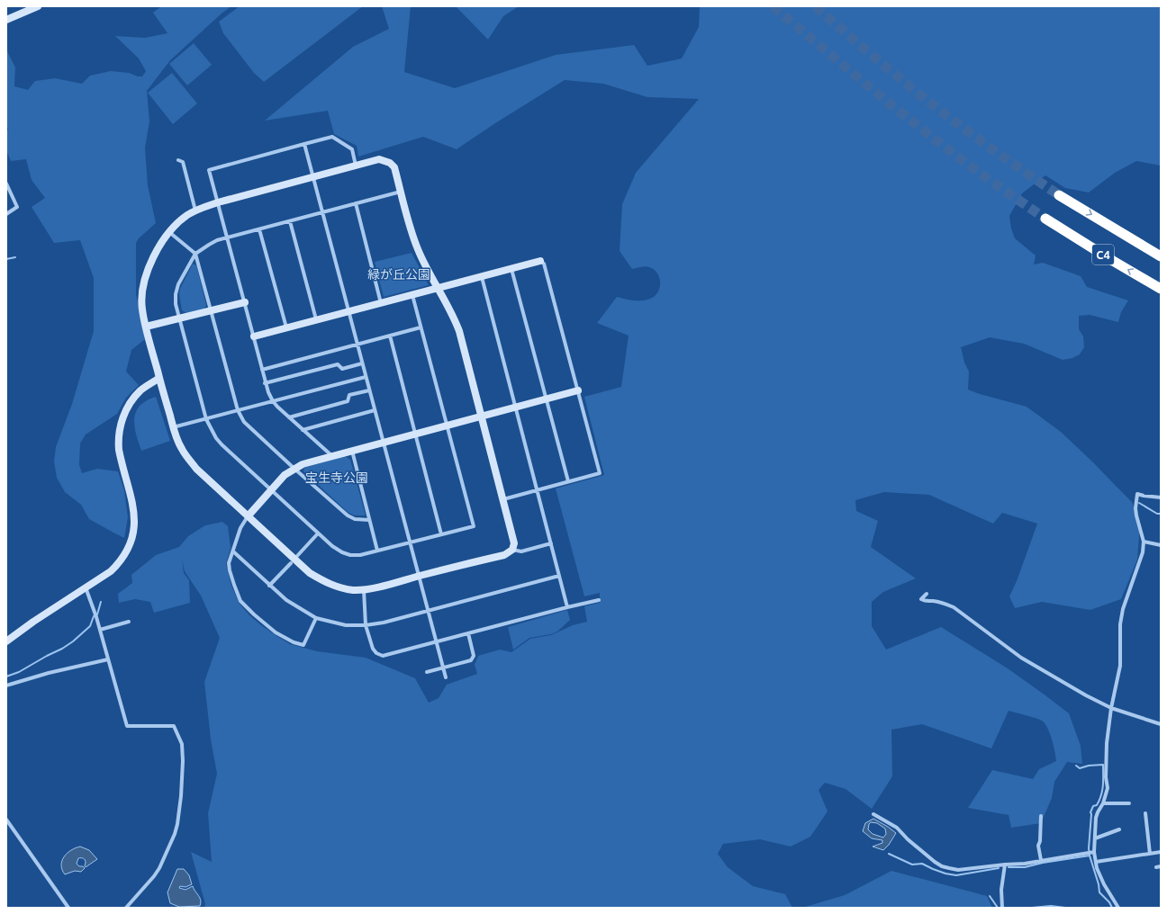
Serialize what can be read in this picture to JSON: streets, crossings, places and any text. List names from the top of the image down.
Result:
{
  "streets": {
    "highway": ["C4"]
  },
  "parks": ["緑が丘公園", "宝生寺公園"]
}
